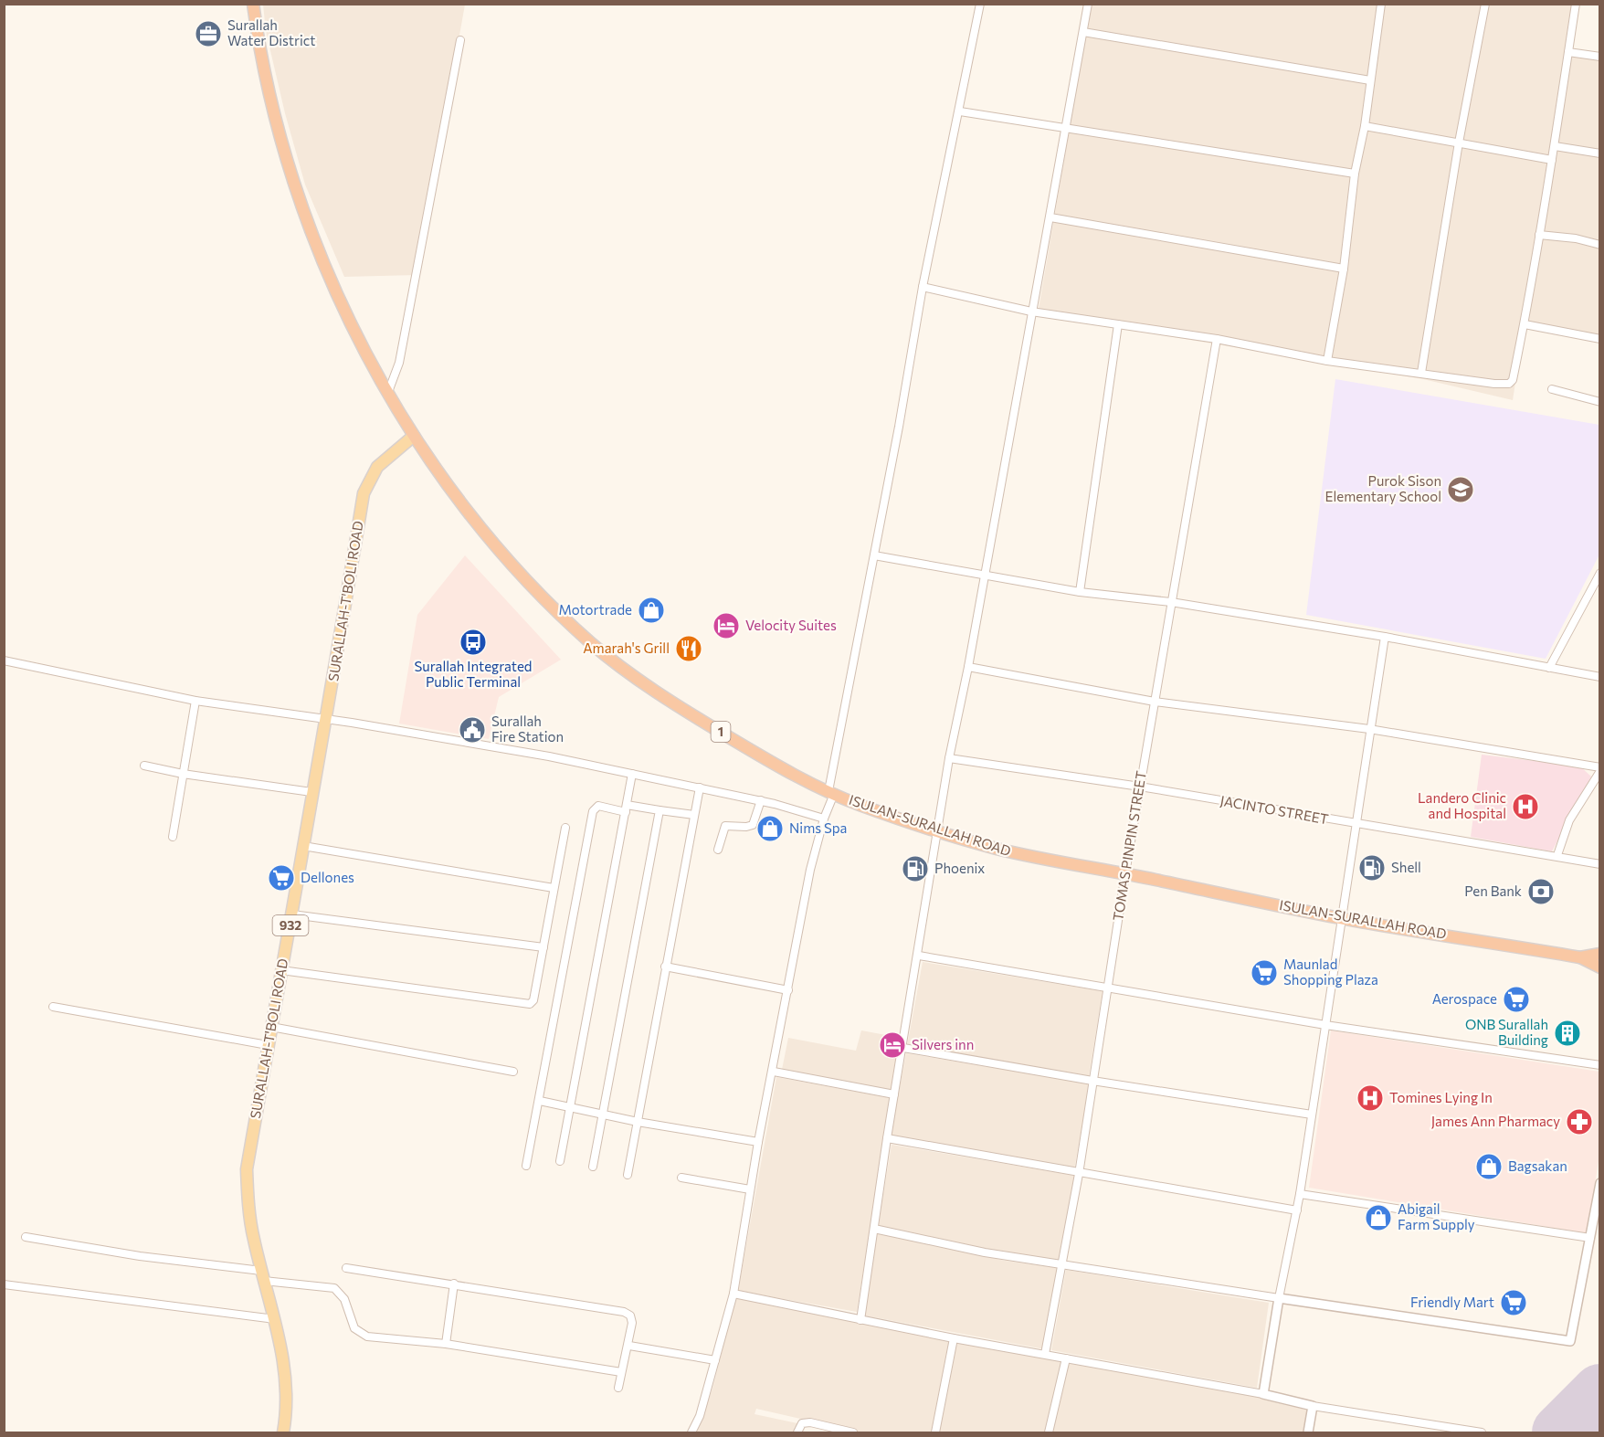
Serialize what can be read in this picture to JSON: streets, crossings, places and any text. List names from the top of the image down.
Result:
{
  "streets": {
    "highway": ["1", "ISULAN-SURALLAH ROAD"],
    "main road": ["SURALLAH-T'BOLI ROAD", "932"],
    "street": ["JACINTO STREET", "TOMAS PINPIN STREET"]
  },
  "crossings": [
    ["SURALLAH-T'BOLI ROAD", "ISULAN-SURALLAH ROAD"],
    ["JACINTO STREET", "TOMAS PINPIN STREET"],
    ["ISULAN-SURALLAH ROAD", "TOMAS PINPIN STREET"]
  ],
  "places": {
    "office": ["Surallah Water District"],
    "school or university": ["Purok Sison Elementary School"],
    "shop": [
      "Motortrade",
      "Nims Spa",
      "Bagsakan",
      "Abigail Farm Supply"
    ],
    "hotel": ["Velocity Suites", "Silvers inn"],
    "bus stop": ["Surallah Integrated Public Terminal"],
    "restaurant": ["Amarah's Grill"],
    "public building": ["Surallah Fire Station"],
    "hospital": ["Landero Clinic and Hospital", "Tomines Lying In"],
    "fuel station": ["Shell", "Phoenix"],
    "supermarket": [
      "Dellones",
      "Maunlad Shopping Plaza",
      "Aerospace",
      "Friendly Mart"
    ],
    "bank": ["Pen Bank"],
    "building": ["ONB Surallah Building"],
    "pharmacy": ["James Ann Pharmacy"]
  }
}
